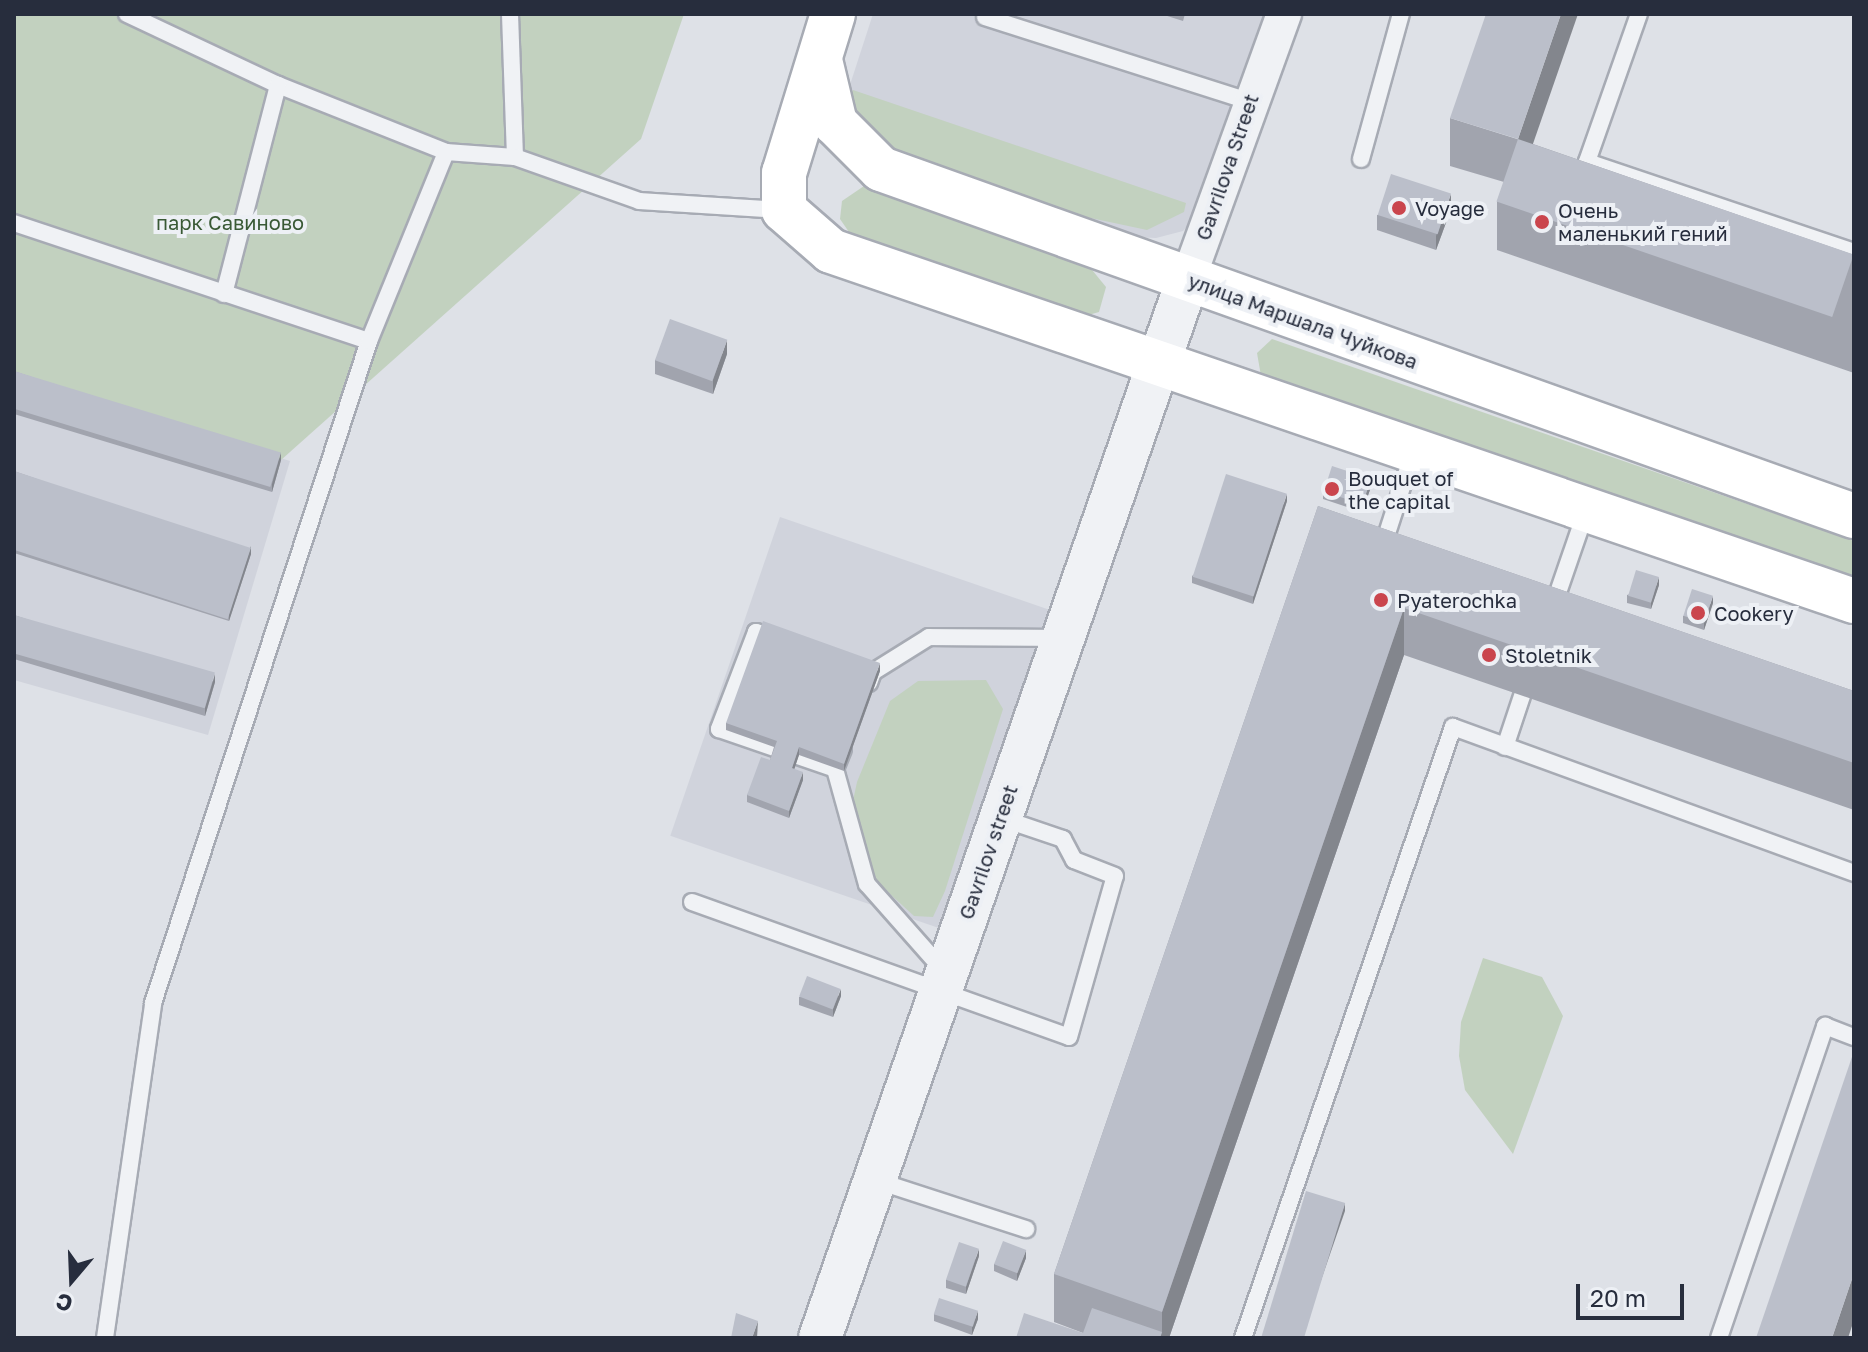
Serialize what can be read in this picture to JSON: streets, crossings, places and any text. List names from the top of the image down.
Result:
{
  "streets": {
    "main road": ["улица Маршала Чуйкова"],
    "street": ["Gavrilova Street", "Gavrilov street"]
  },
  "crossings": [
    ["Gavrilova Street", "улица Маршала Чуйкова"],
    ["Gavrilova Street", "Gavrilov street"]
  ],
  "parks": ["парк Савиново"],
  "places": [
    "Voyage",
    "Очень маленький гений",
    "Bouquet of the capital",
    "Pyaterochka",
    "Cookery",
    "Stoletnik"
  ],
  "scale_bar": "20 m",
  "north": "bottom"
}
